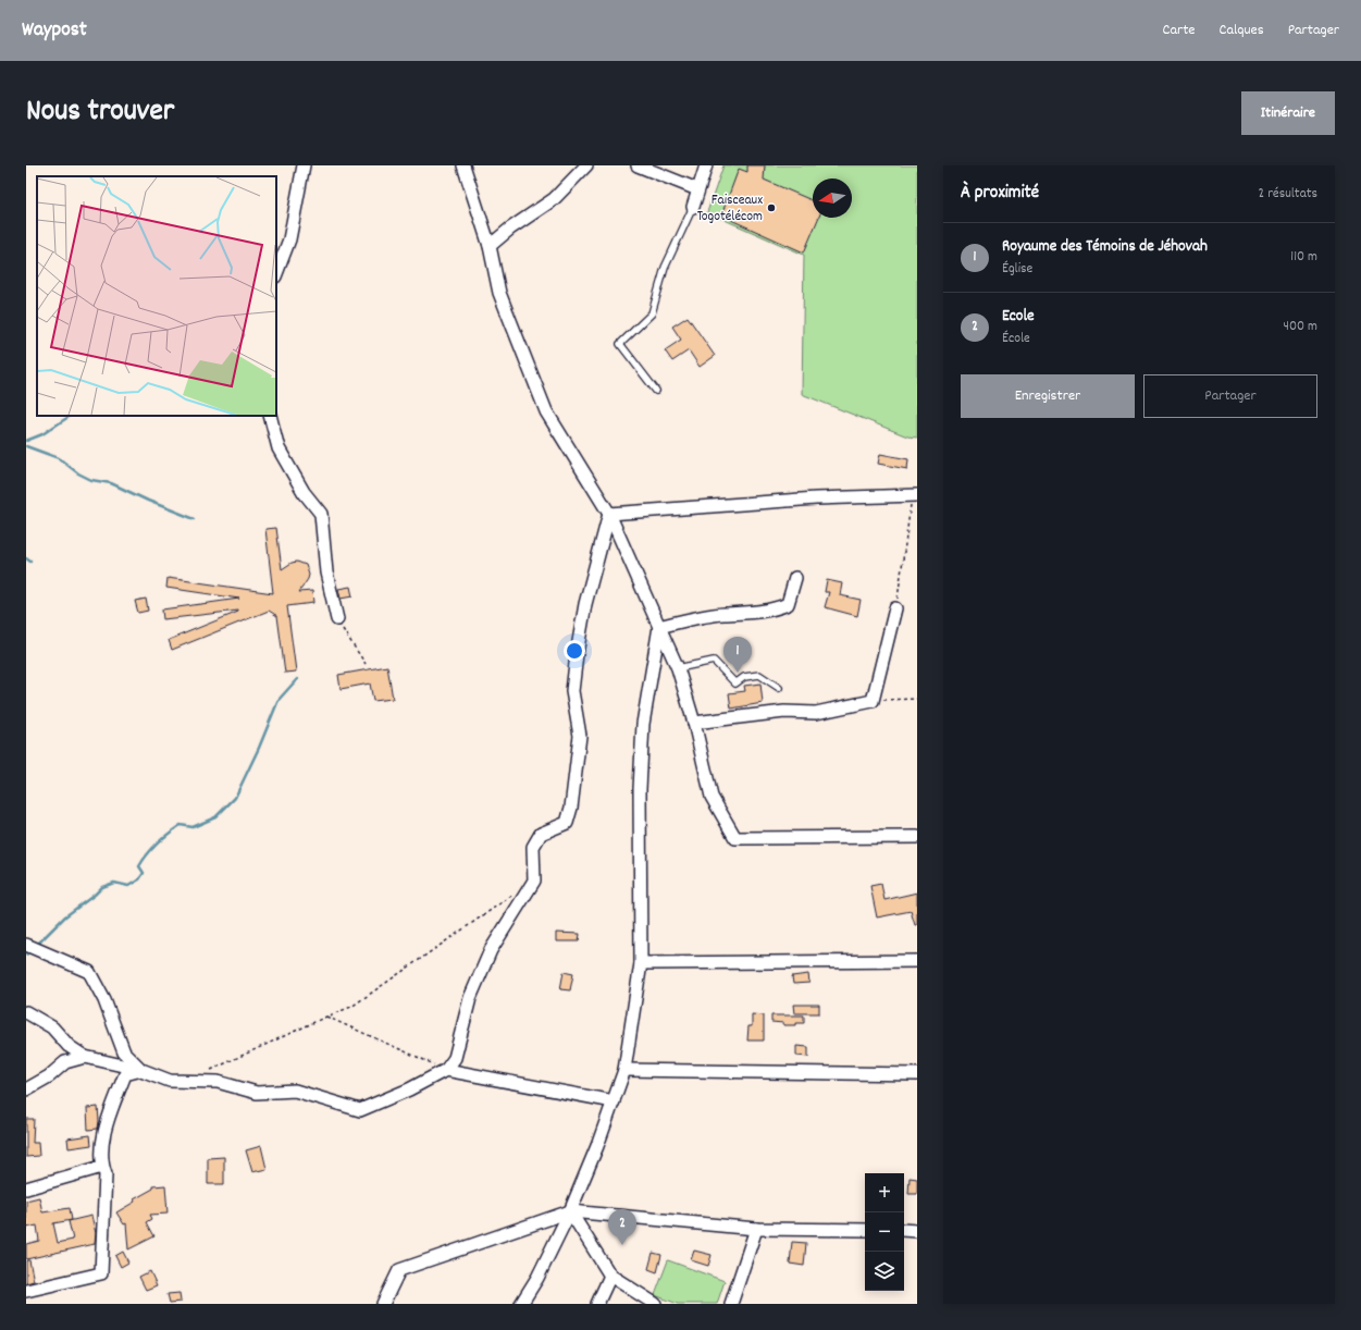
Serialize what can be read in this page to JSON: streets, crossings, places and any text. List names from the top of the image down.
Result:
{
  "places": ["Faisceaux Togotélécom"],
  "north": "left",
  "page": {
    "header": "Waypost",
    "nav": ["Carte", "Calques", "Partager"],
    "title": "Nous trouver",
    "buttons": [
      "Itinéraire",
      ["Enregistrer", "Partager"]
    ],
    "heading": ["À proximité", "2 résultats"],
    "list": [
      {
        "mark": "1",
        "name": "Royaume des Témoins de Jéhovah",
        "note": "Église",
        "value": "110 m"
      },
      {
        "mark": "2",
        "name": "Ecole",
        "note": "École",
        "value": "400 m"
      }
    ],
    "pins": ["1", "2"],
    "map_buttons": ["+", "−"]
  }
}
